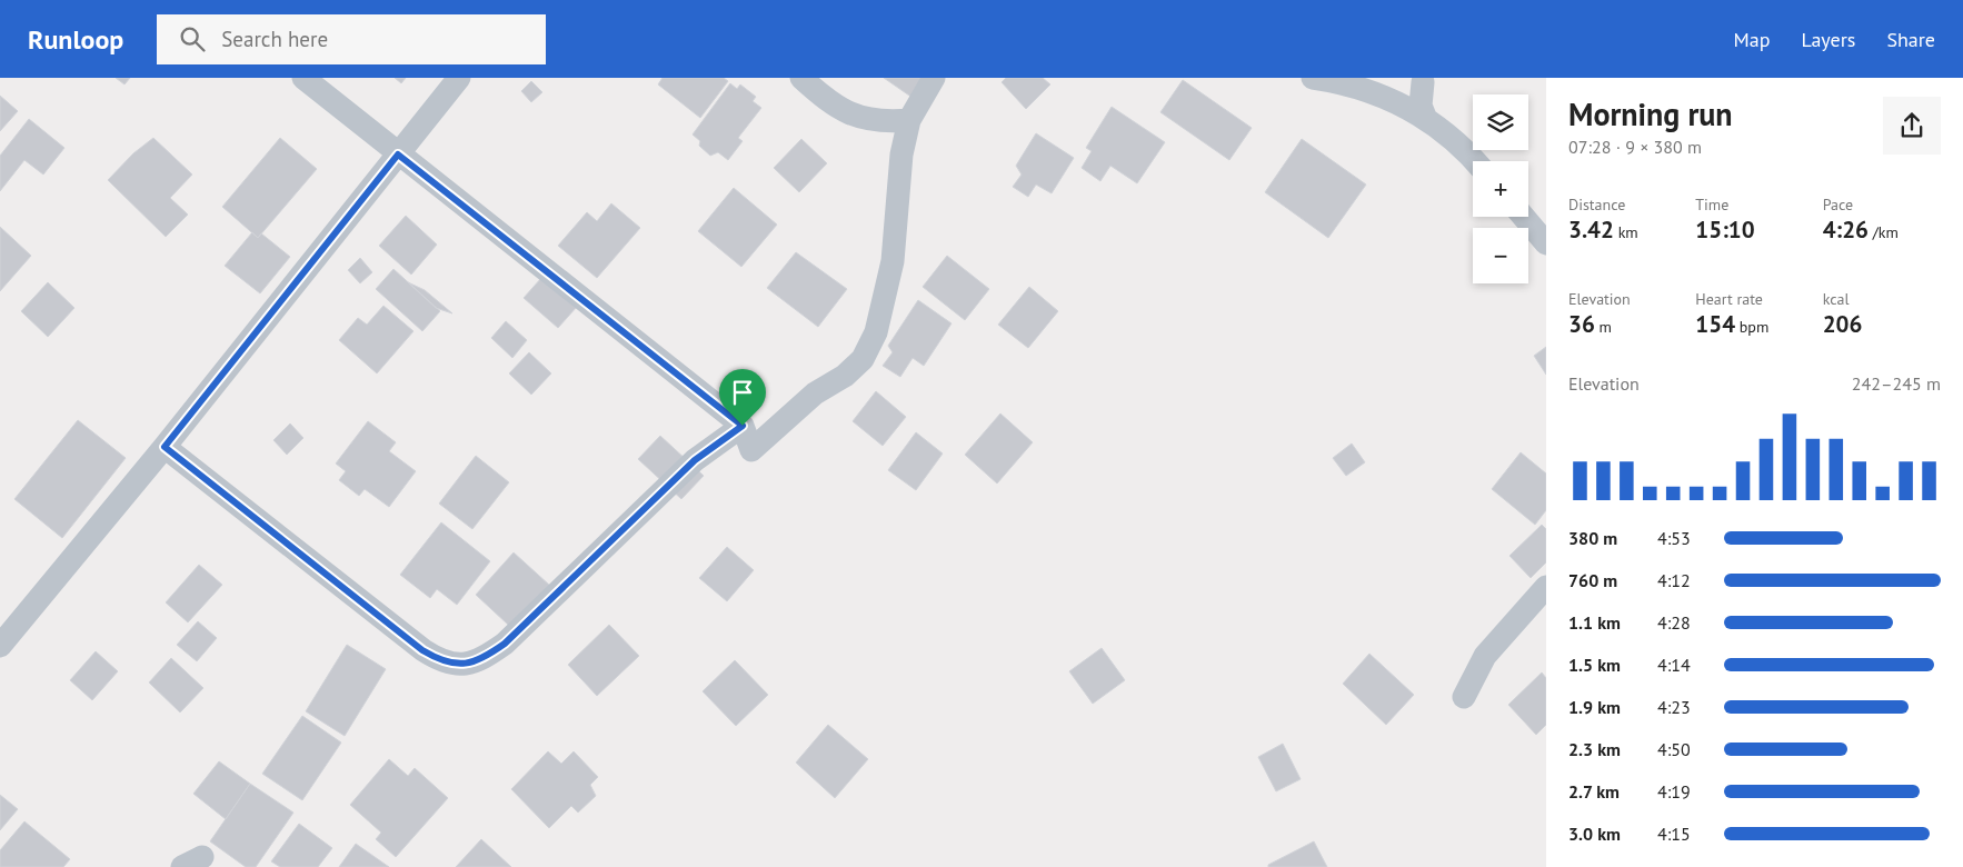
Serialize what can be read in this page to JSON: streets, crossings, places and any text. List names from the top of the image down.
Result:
{
  "page": {
    "header": "Runloop",
    "search": "Search here",
    "nav": ["Map", "Layers", "Share"],
    "heading": ["Morning run", "07:28 · 9 × 380 m"],
    "map_buttons": ["+", "−"],
    "stats": [
      ["Distance", "3.42 km"],
      ["Time", "15:10"],
      ["Pace", "4:26 /km"],
      ["Elevation", "36 m"],
      ["Heart rate", "154 bpm"],
      ["kcal", "206"]
    ],
    "chart": ["Elevation", "242–245 m"],
    "list": [
      {
        "name": "380 m",
        "note": "4:53"
      },
      {
        "name": "760 m",
        "note": "4:12"
      },
      {
        "name": "1.1 km",
        "note": "4:28"
      },
      {
        "name": "1.5 km",
        "note": "4:14"
      },
      {
        "name": "1.9 km",
        "note": "4:23"
      },
      {
        "name": "2.3 km",
        "note": "4:50"
      },
      {
        "name": "2.7 km",
        "note": "4:19"
      },
      {
        "name": "3.0 km",
        "note": "4:15"
      }
    ]
  }
}
